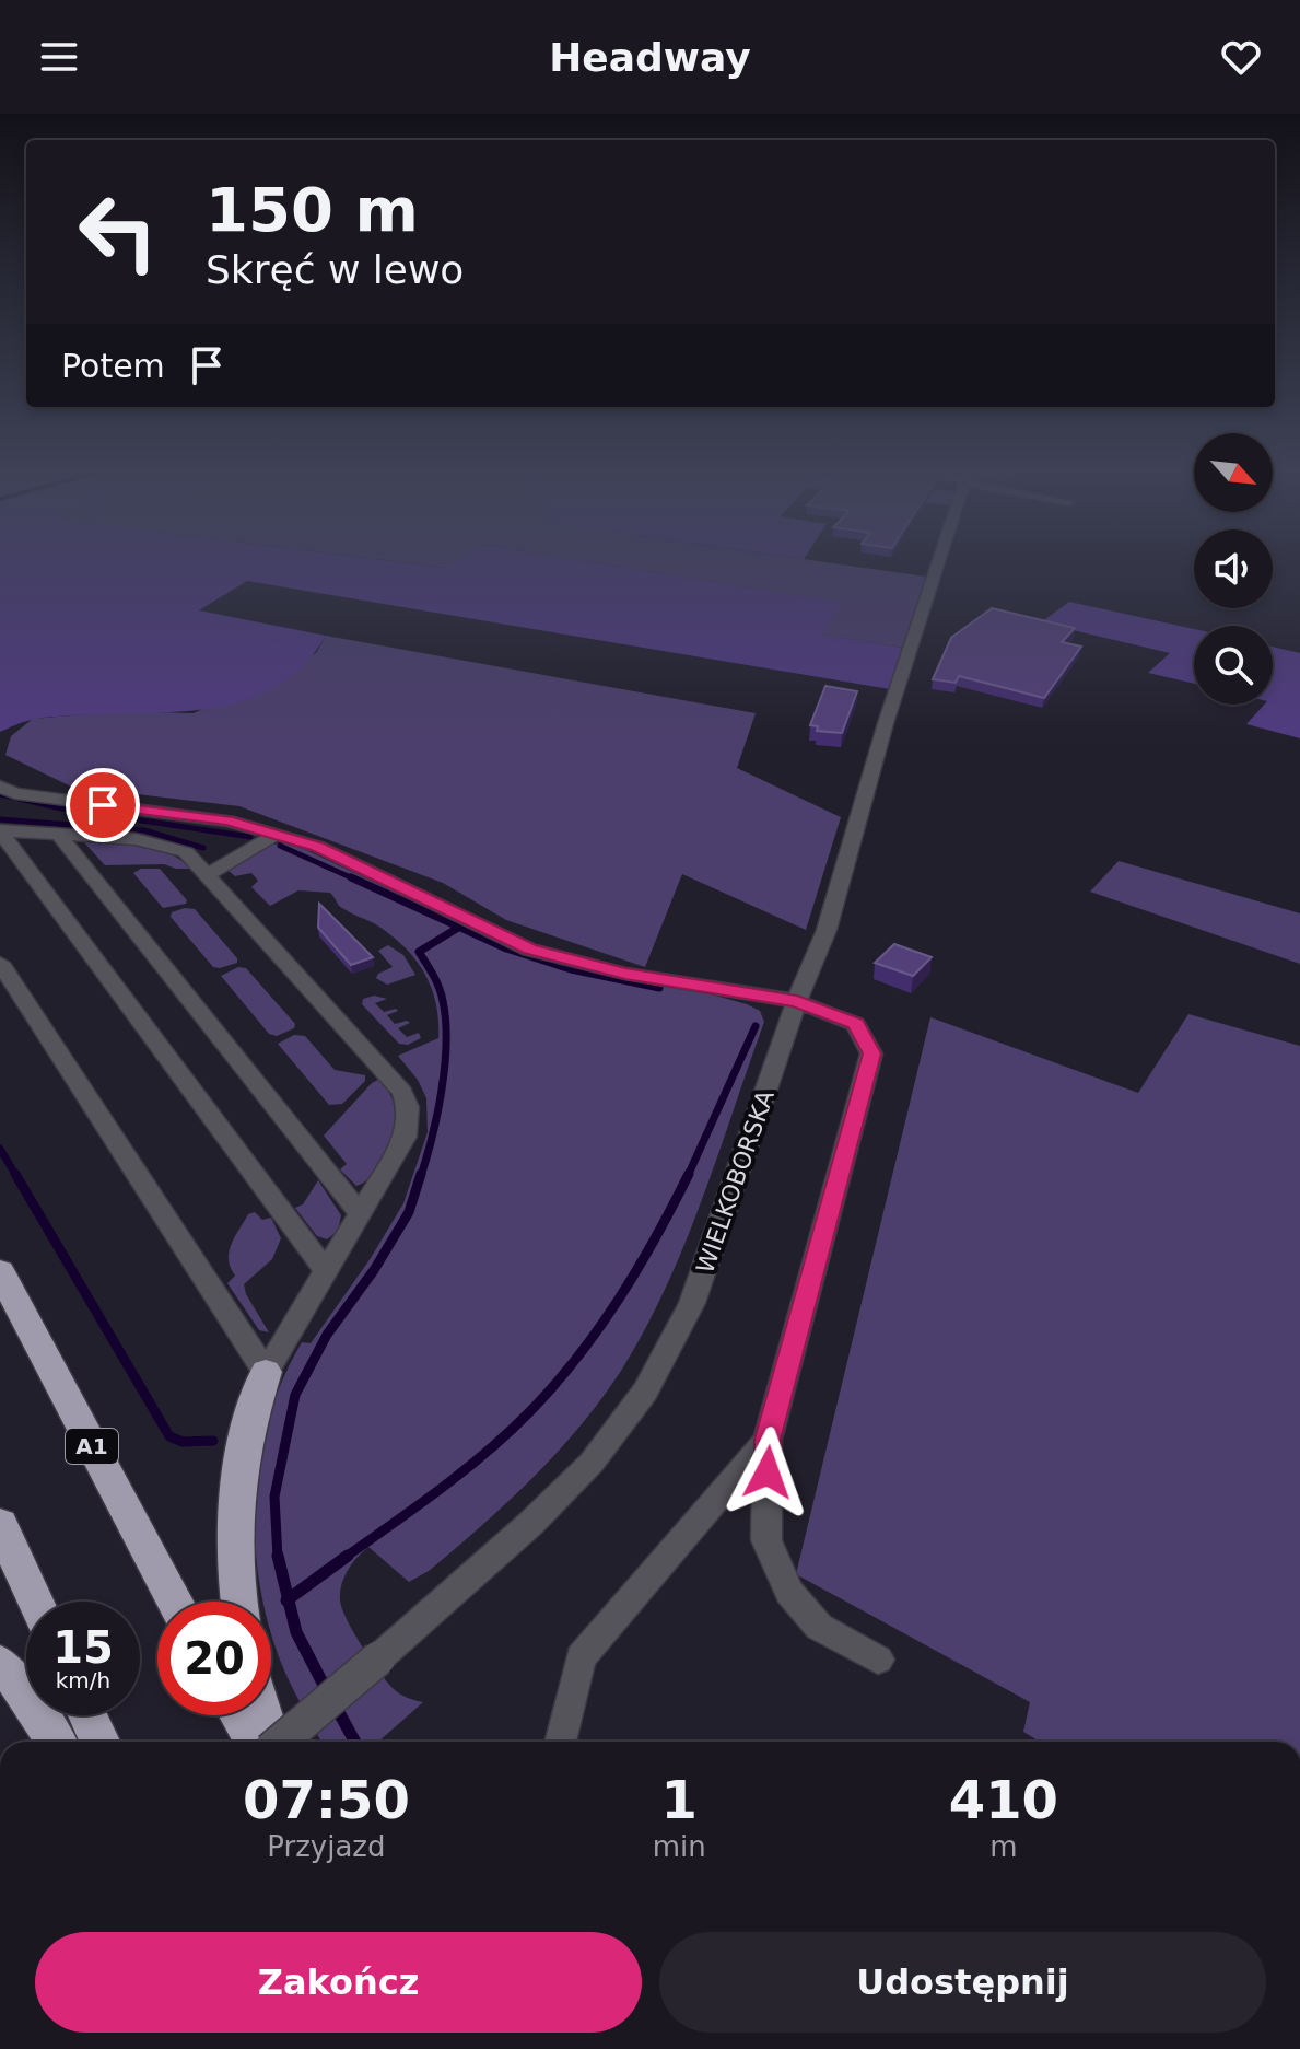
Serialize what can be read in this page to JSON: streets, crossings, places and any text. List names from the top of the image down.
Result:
{
  "streets": {
    "highway": ["A1"],
    "street": ["WIELKOBORSKA"]
  },
  "north": "bottom right",
  "page": {
    "header": "Headway",
    "turn": ["150 m", "Skręć w lewo"],
    "then": "Potem",
    "speed": "15 km/h",
    "limit": "20",
    "eta": [
      "07:50",
      "Przyjazd",
      "1",
      "min",
      "410",
      "m"
    ],
    "buttons": ["Zakończ", "Udostępnij"]
  }
}
